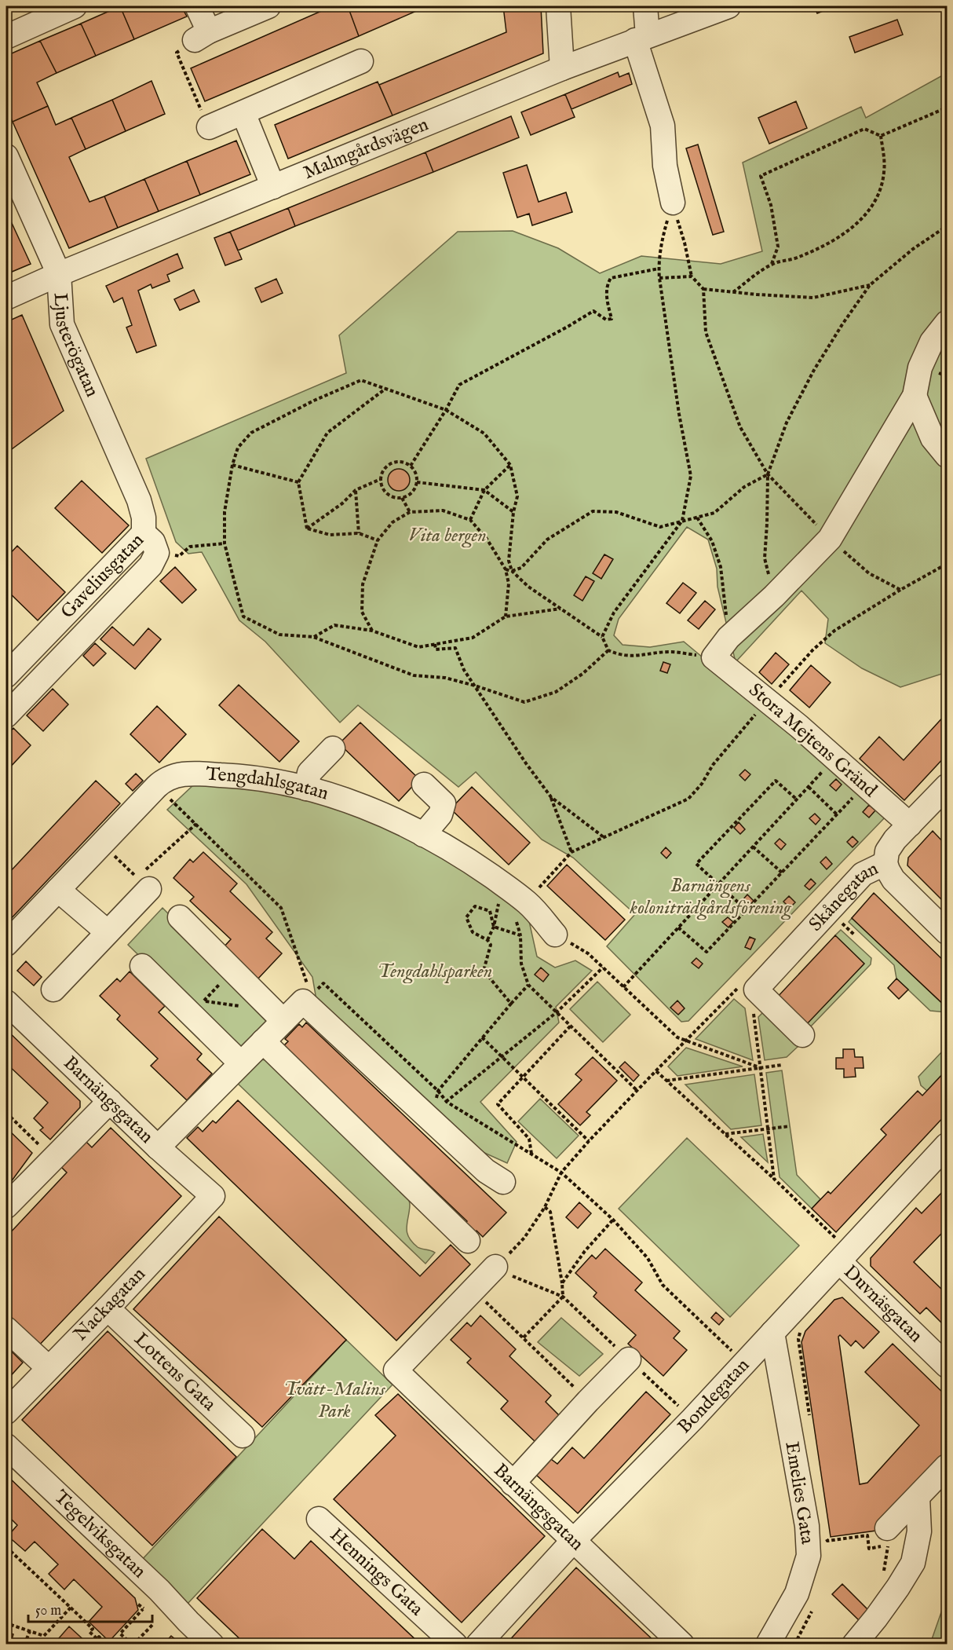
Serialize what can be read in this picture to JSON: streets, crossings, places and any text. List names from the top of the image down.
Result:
{
  "streets": {
    "street": [
      "Malmgårdsvägen",
      "Ljusterögatan",
      "Gaveliusgatan",
      "Stora Mejtens Gränd",
      "Tengdahlsgatan",
      "Skånegatan",
      "Barnängsgatan",
      "Duvnäsgatan",
      "Nackagatan",
      "Lottens Gata",
      "Bondegatan",
      "Emelies Gata",
      "Tegelviksgatan",
      "Hennings Gata"
    ]
  },
  "crossings": [
    ["Malmgårdsvägen", "Ljusterögatan"],
    ["Ljusterögatan", "Gaveliusgatan"],
    ["Stora Mejtens Gränd", "Skånegatan"],
    ["Barnängsgatan", "Nackagatan"],
    ["Barnängsgatan", "Bondegatan"],
    ["Duvnäsgatan", "Bondegatan"],
    ["Nackagatan", "Lottens Gata"],
    ["Bondegatan", "Emelies Gata"]
  ],
  "parks": [
    "Vita bergen",
    "Barnängens koloniträdgårdsförening",
    "Tengdahlsparken",
    "Tvätt-Malins Park"
  ],
  "scale_bar": "50 m"
}
